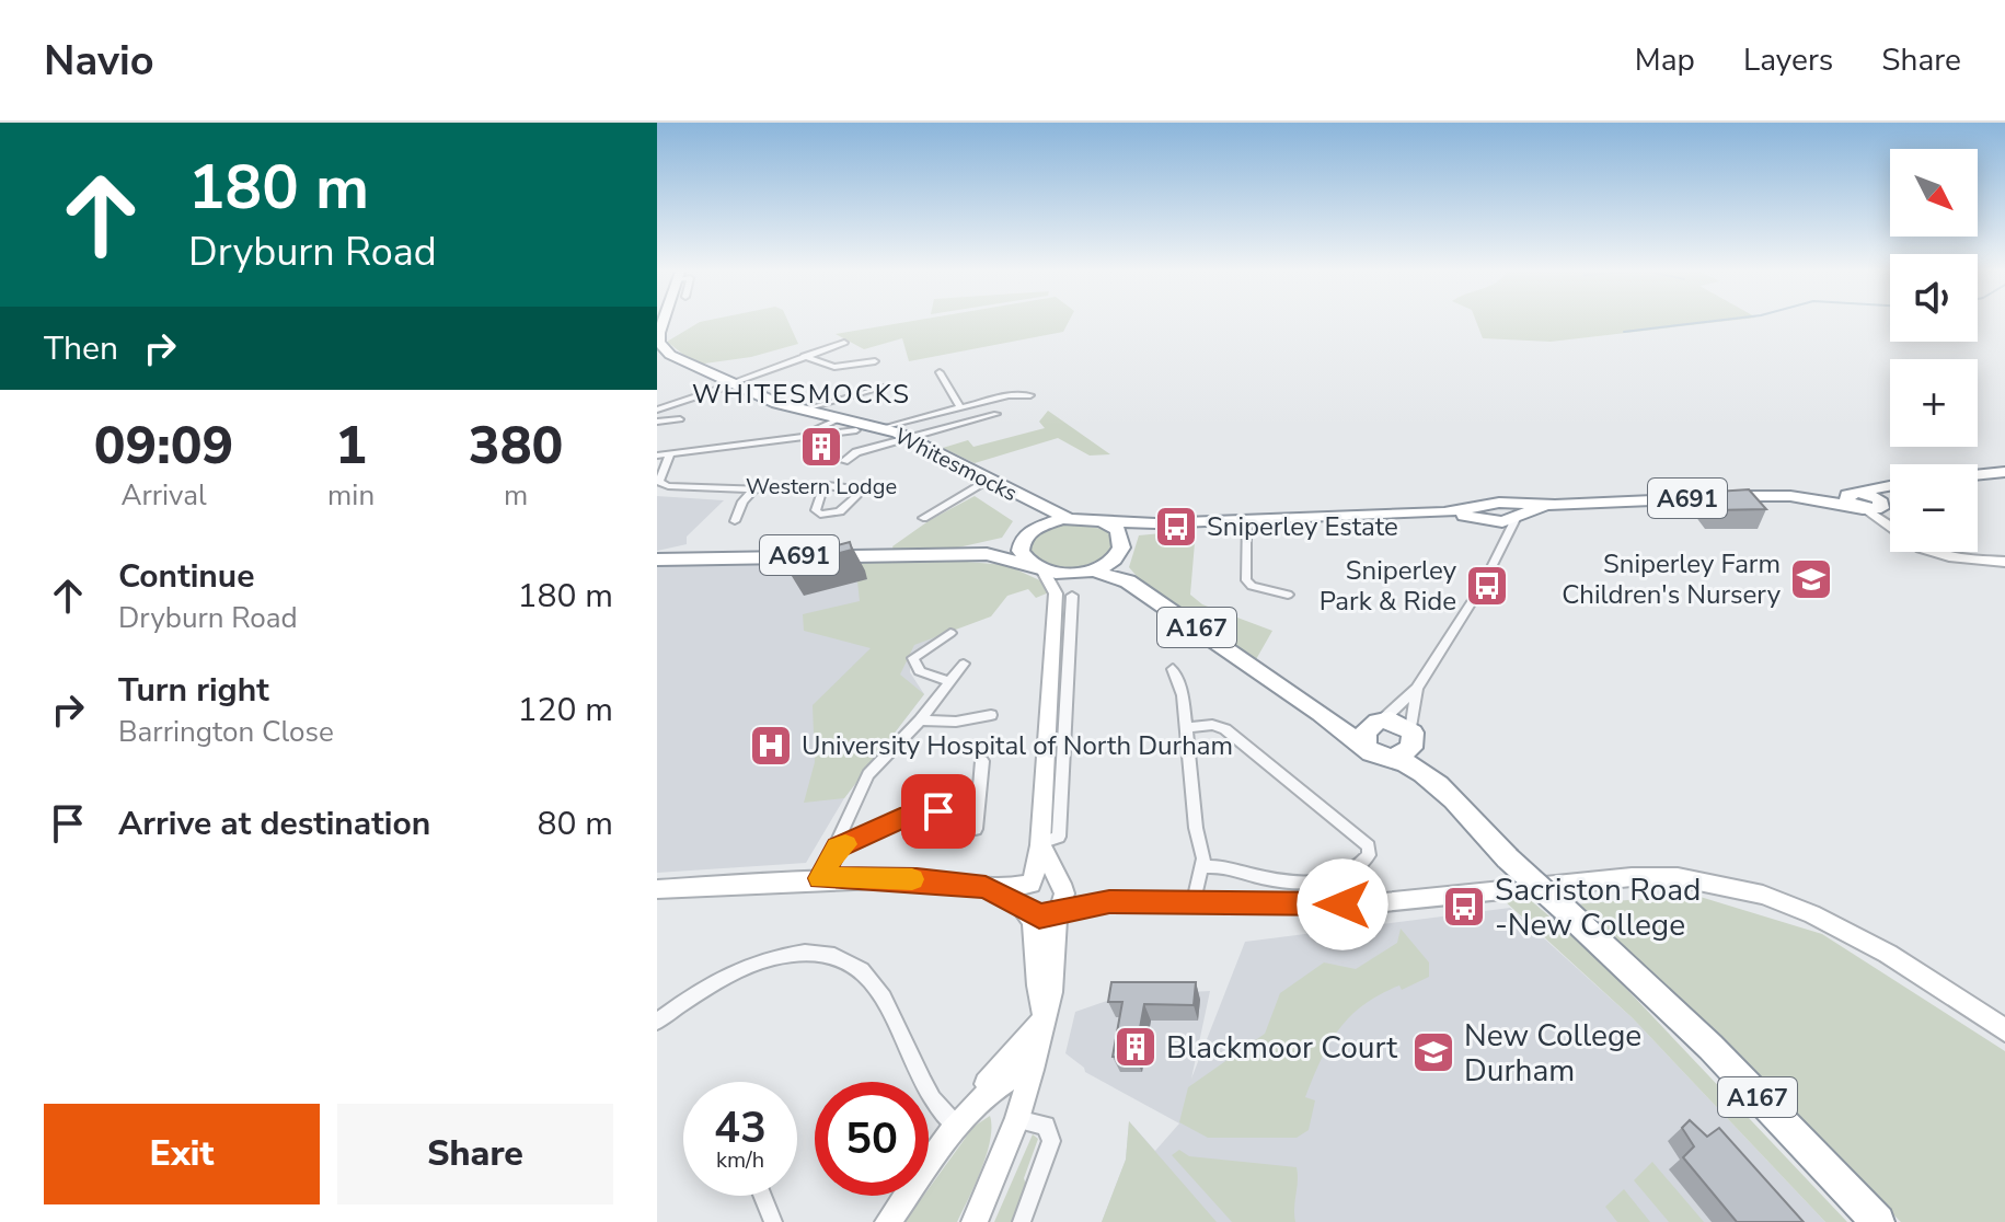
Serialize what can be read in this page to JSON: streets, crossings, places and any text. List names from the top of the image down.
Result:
{
  "streets": {
    "highway": ["Whitesmocks", "A691", "A167"]
  },
  "crossings": [
    ["Whitesmocks", "A691"],
    ["Whitesmocks", "A167"],
    ["A691", "A167"]
  ],
  "districts": ["WHITESMOCKS"],
  "places": {
    "building": ["Western Lodge", "Blackmoor Court"],
    "bus stop": ["Sniperley Estate", "Sniperley Park & Ride", "Sacriston Road -New College"],
    "school or university": ["Sniperley Farm Children's Nursery", "New College Durham"],
    "hospital": ["University Hospital of North Durham"]
  },
  "north": "bottom right",
  "page": {
    "header": "Navio",
    "nav": ["Map", "Layers", "Share"],
    "turn": ["180 m", "Dryburn Road"],
    "map_buttons": ["+", "−"],
    "then": "Then",
    "eta": [
      "09:09",
      "Arrival",
      "1",
      "min",
      "380",
      "m"
    ],
    "list": [
      {
        "name": "Continue",
        "note": "Dryburn Road",
        "value": "180 m"
      },
      {
        "name": "Turn right",
        "note": "Barrington Close",
        "value": "120 m"
      },
      {
        "name": "Arrive at destination",
        "value": "80 m"
      }
    ],
    "speed": "43 km/h",
    "limit": "50",
    "buttons": ["Exit", "Share"]
  }
}
